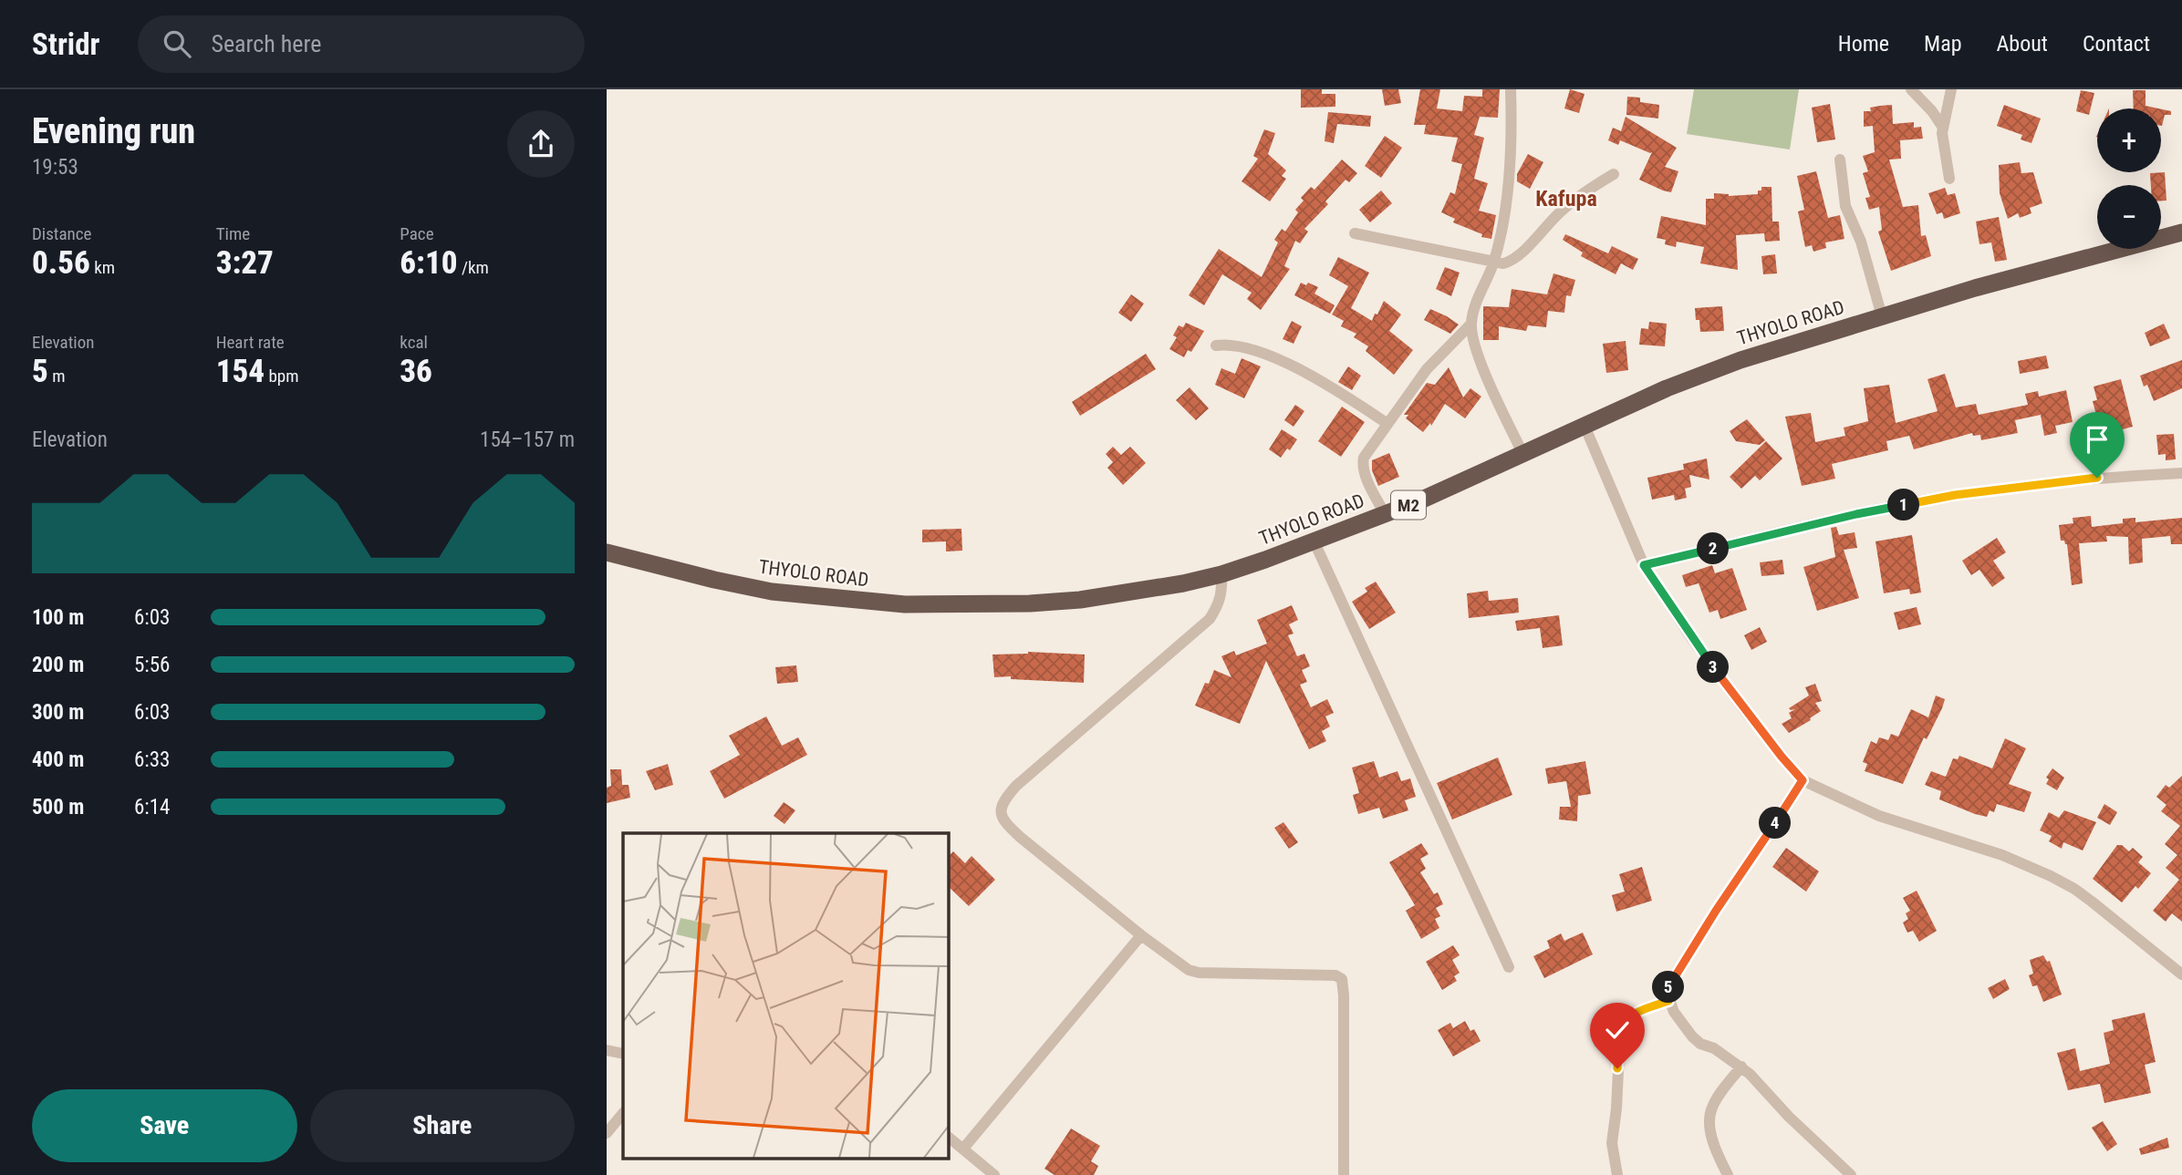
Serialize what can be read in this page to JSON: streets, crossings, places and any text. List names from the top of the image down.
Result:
{
  "streets": {
    "highway": ["THYOLO ROAD", "M2"]
  },
  "districts": ["Kafupa"],
  "page": {
    "header": "Stridr",
    "search": "Search here",
    "nav": [
      "Home",
      "Map",
      "About",
      "Contact"
    ],
    "heading": ["Evening run", "19:53"],
    "map_buttons": ["+", "−"],
    "stats": [
      ["Distance", "0.56 km"],
      ["Time", "3:27"],
      ["Pace", "6:10 /km"],
      ["Elevation", "5 m"],
      ["Heart rate", "154 bpm"],
      ["kcal", "36"]
    ],
    "chart": ["Elevation", "154–157 m"],
    "pins": [
      "1",
      "2",
      "3",
      "4",
      "5"
    ],
    "list": [
      {
        "name": "100 m",
        "note": "6:03"
      },
      {
        "name": "200 m",
        "note": "5:56"
      },
      {
        "name": "300 m",
        "note": "6:03"
      },
      {
        "name": "400 m",
        "note": "6:33"
      },
      {
        "name": "500 m",
        "note": "6:14"
      }
    ],
    "buttons": ["Save", "Share"]
  }
}
